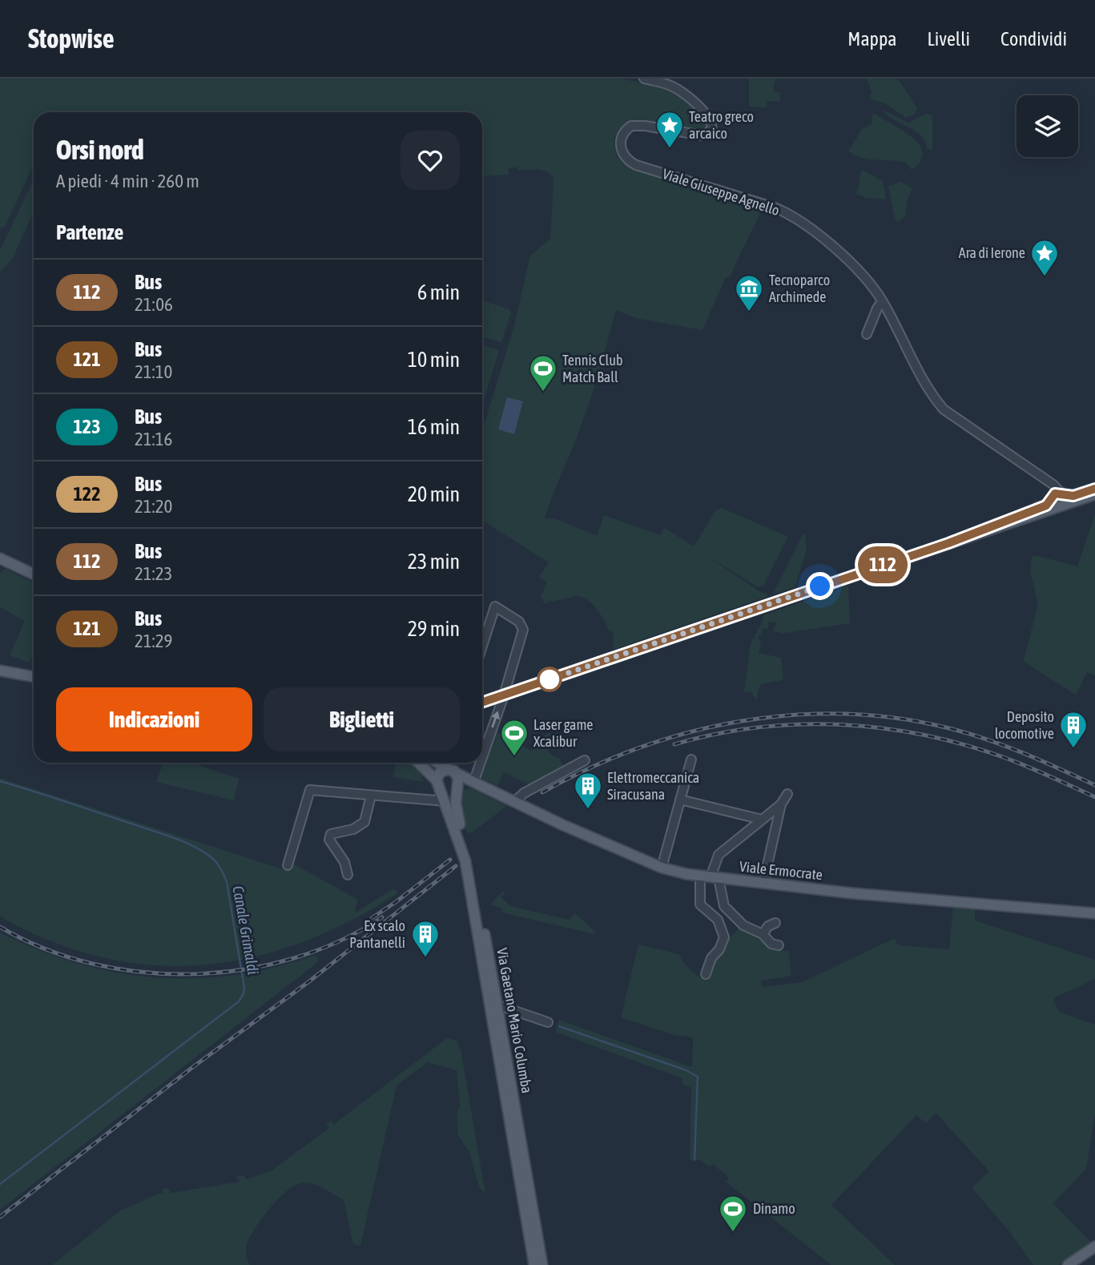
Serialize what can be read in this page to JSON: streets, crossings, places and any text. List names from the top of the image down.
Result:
{
  "streets": {
    "main road": ["Viale Ermocrate", "Via Gaetano Mario Columba"],
    "street": ["Viale Giuseppe Agnello"]
  },
  "crossings": [
    ["Viale Ermocrate", "Via Gaetano Mario Columba"]
  ],
  "water": ["Canale Grimaldi"],
  "places": {
    "place": ["Teatro greco arcaico", "Ara di Ierone"],
    "museum": ["Tecnoparco Archimede"],
    "sports": ["Tennis Club Match Ball", "Laser game Xcalibur", "Dinamo"],
    "building": ["Deposito locomotive", "Elettromeccanica Siracusana", "Ex scalo Pantanelli"]
  },
  "lines": ["bus line 112"],
  "page": {
    "header": "Stopwise",
    "nav": ["Mappa", "Livelli", "Condividi"],
    "on_map": "112",
    "heading": [
      ["Orsi nord", "A piedi · 4 min · 260 m"],
      "Partenze"
    ],
    "list": [
      {
        "mark": "112",
        "name": "Bus",
        "note": "21:06",
        "value": "6 min"
      },
      {
        "mark": "121",
        "name": "Bus",
        "note": "21:10",
        "value": "10 min"
      },
      {
        "mark": "123",
        "name": "Bus",
        "note": "21:16",
        "value": "16 min"
      },
      {
        "mark": "122",
        "name": "Bus",
        "note": "21:20",
        "value": "20 min"
      },
      {
        "mark": "112",
        "name": "Bus",
        "note": "21:23",
        "value": "23 min"
      },
      {
        "mark": "121",
        "name": "Bus",
        "note": "21:29",
        "value": "29 min"
      }
    ],
    "buttons": ["Indicazioni", "Biglietti"]
  }
}
